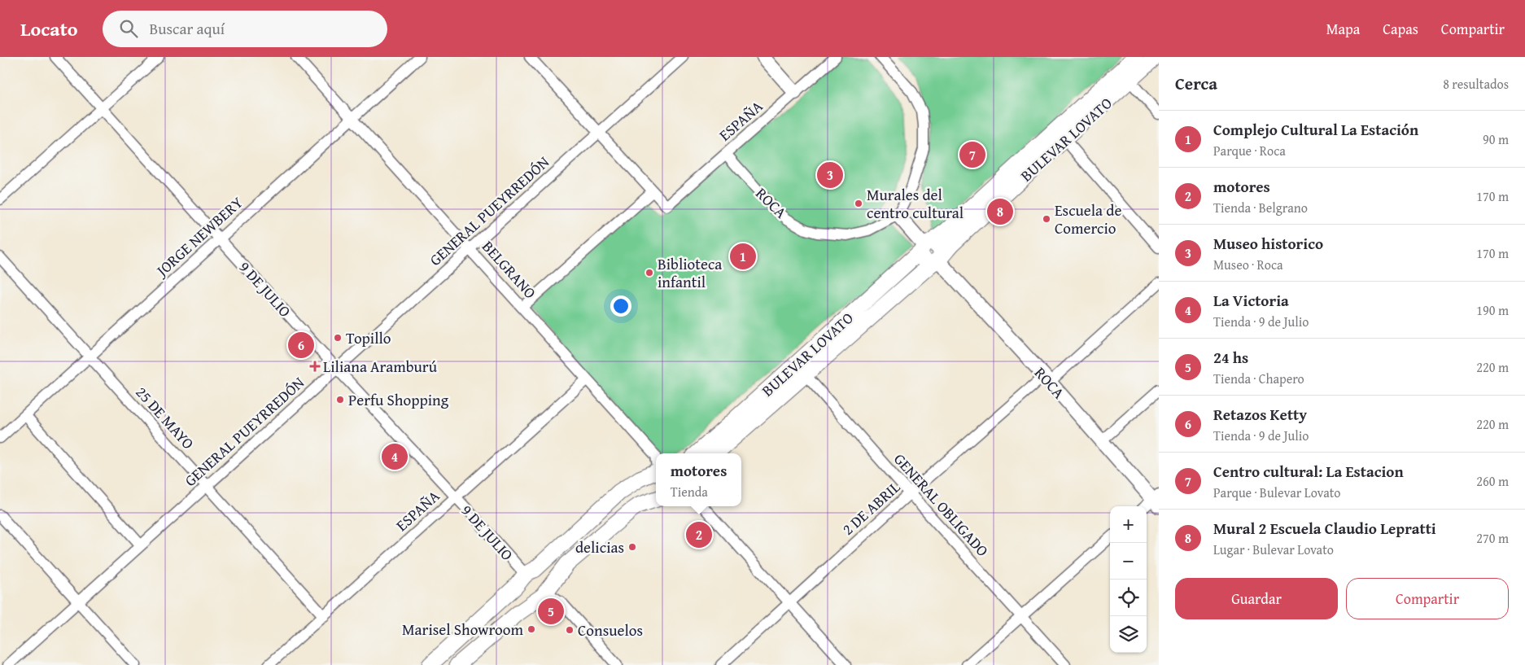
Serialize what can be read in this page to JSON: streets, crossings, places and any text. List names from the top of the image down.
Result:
{
  "streets": {
    "main road": ["BULEVAR LOVATO", "ROCA", "9 DE JULIO"],
    "street": [
      "ESPAÑA",
      "GENERAL PUEYRREDÓN",
      "JORGE NEWBERY",
      "BELGRANO",
      "25 DE MAYO",
      "GENERAL OBLIGADO",
      "2 DE ABRIL"
    ]
  },
  "crossings": [
    ["ESPAÑA", "ROCA"],
    ["ESPAÑA", "BELGRANO"],
    ["ESPAÑA", "9 DE JULIO"],
    ["ESPAÑA", "25 DE MAYO"],
    ["BULEVAR LOVATO", "ROCA"],
    ["BULEVAR LOVATO", "GENERAL OBLIGADO"],
    ["ROCA", "2 DE ABRIL"],
    ["GENERAL PUEYRREDÓN", "BELGRANO"],
    ["GENERAL PUEYRREDÓN", "9 DE JULIO"],
    ["GENERAL PUEYRREDÓN", "25 DE MAYO"],
    ["JORGE NEWBERY", "BELGRANO"],
    ["JORGE NEWBERY", "9 DE JULIO"],
    ["JORGE NEWBERY", "25 DE MAYO"],
    ["GENERAL OBLIGADO", "2 DE ABRIL"]
  ],
  "places": {
    "other": [
      "Murales del centro cultural",
      "Escuela de Comercio",
      "Biblioteca infantil",
      "Topillo",
      "Perfu Shopping",
      "delicias",
      "Marisel Showroom",
      "Consuelos"
    ],
    "health": ["Liliana Aramburú"]
  },
  "page": {
    "header": "Locato",
    "search": "Buscar aquí",
    "nav": ["Mapa", "Capas", "Compartir"],
    "heading": ["Cerca", "8 resultados"],
    "list": [
      {
        "mark": "1",
        "name": "Complejo Cultural La Estación",
        "note": "Parque · Roca",
        "value": "90 m"
      },
      {
        "mark": "2",
        "name": "motores",
        "note": "Tienda · Belgrano",
        "value": "170 m"
      },
      {
        "mark": "3",
        "name": "Museo historico",
        "note": "Museo · Roca",
        "value": "170 m"
      },
      {
        "mark": "4",
        "name": "La Victoria",
        "note": "Tienda · 9 de Julio",
        "value": "190 m"
      },
      {
        "mark": "5",
        "name": "24 hs",
        "note": "Tienda · Chapero",
        "value": "220 m"
      },
      {
        "mark": "6",
        "name": "Retazos Ketty",
        "note": "Tienda · 9 de Julio",
        "value": "220 m"
      },
      {
        "mark": "7",
        "name": "Centro cultural: La Estacion",
        "note": "Parque · Bulevar Lovato",
        "value": "260 m"
      },
      {
        "mark": "8",
        "name": "Mural 2 Escuela Claudio Lepratti",
        "note": "Lugar · Bulevar Lovato",
        "value": "270 m"
      }
    ],
    "pins": [
      "7",
      "3",
      "8",
      "1",
      "6",
      "4",
      "2",
      "5"
    ],
    "popup": ["motores", "Tienda"],
    "map_buttons": ["+", "−"],
    "buttons": ["Guardar", "Compartir"]
  }
}
